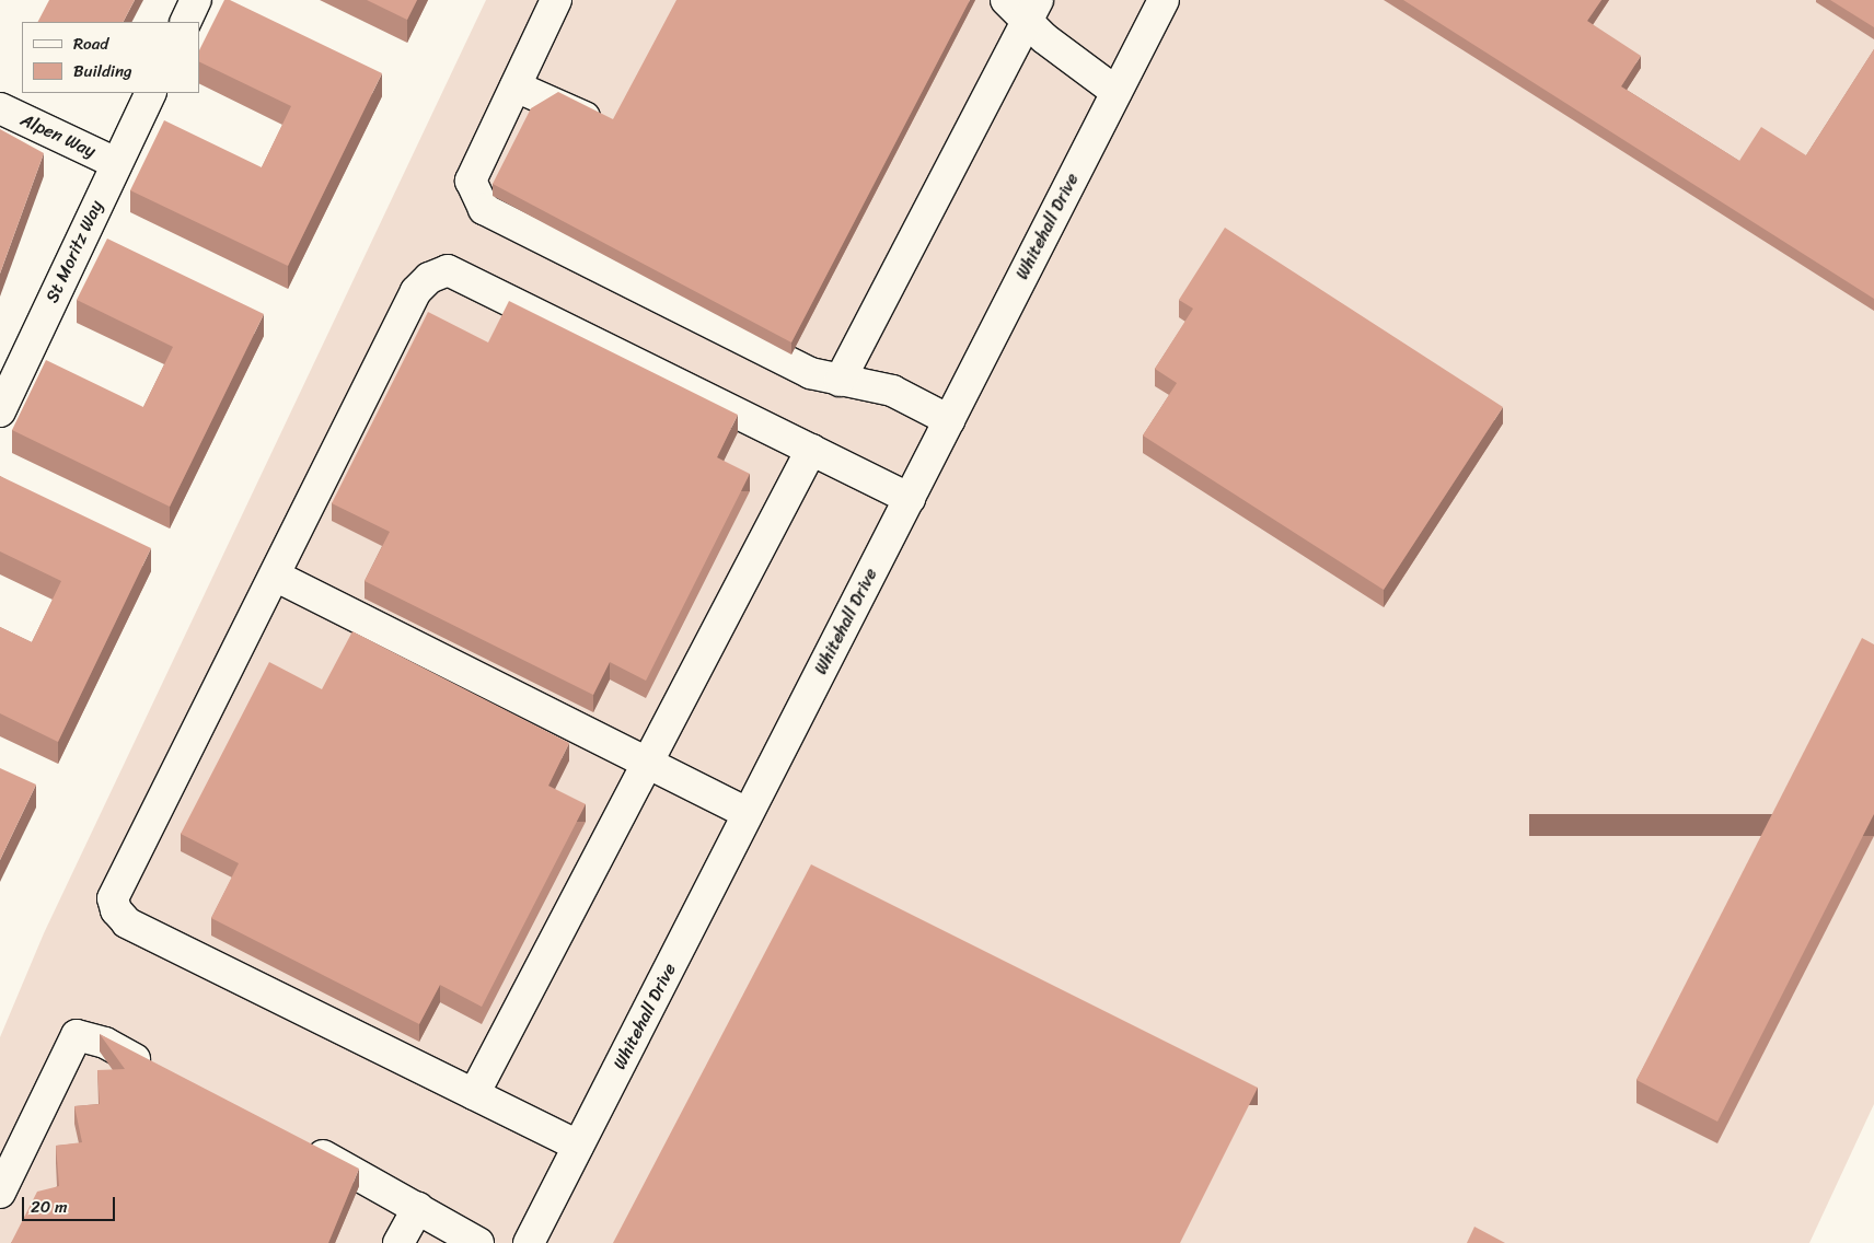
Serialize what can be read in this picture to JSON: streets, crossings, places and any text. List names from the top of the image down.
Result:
{
  "streets": {
    "street": ["Alpen Way", "Whitehall Drive", "St Moritz Way"]
  },
  "crossings": [
    ["Alpen Way", "St Moritz Way"]
  ],
  "legend": ["Road", "Building"],
  "scale_bar": "20 m"
}
